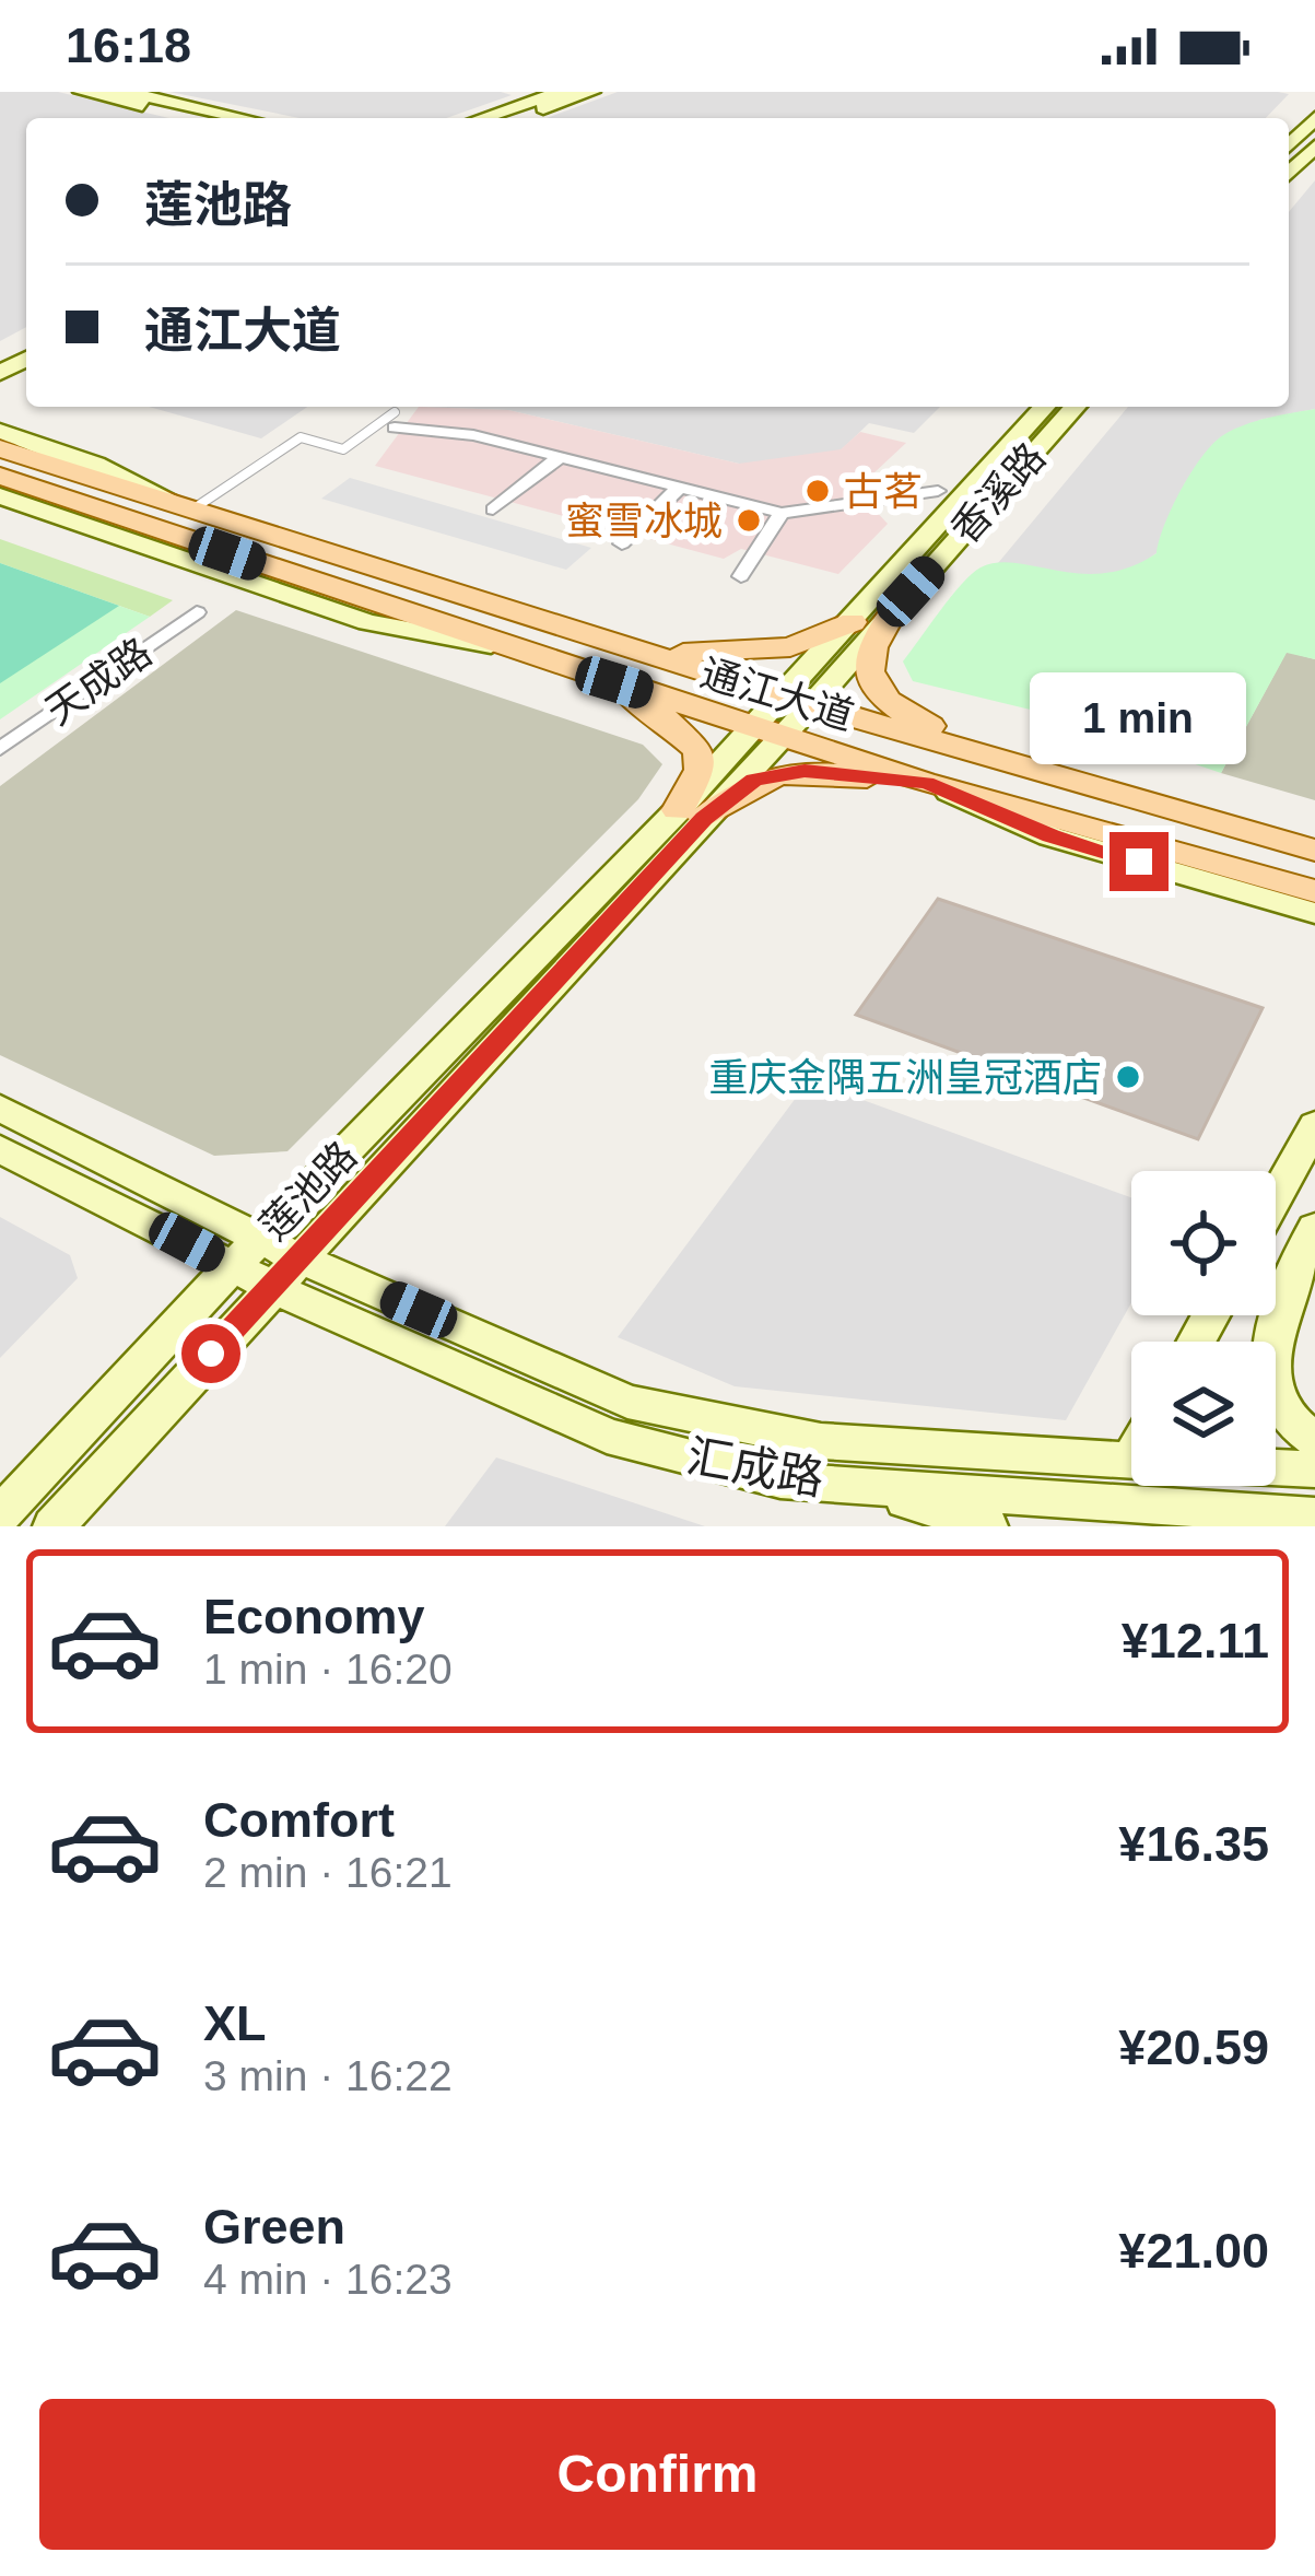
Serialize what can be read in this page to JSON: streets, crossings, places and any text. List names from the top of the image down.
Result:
{
  "streets": {
    "main road": ["通江大道"],
    "street": [
      "香溪路",
      "天成路",
      "莲池路",
      "汇成路"
    ]
  },
  "crossings": [
    ["香溪路", "通江大道"],
    ["香溪路", "莲池路"],
    ["通江大道", "莲池路"],
    ["莲池路", "汇成路"]
  ],
  "places": ["古茗", "蜜雪冰城", "重庆金隅五洲皇冠酒店"],
  "page": {
    "status": "16:18",
    "banner": ["莲池路", "通江大道"],
    "bubble": "1 min",
    "list": [
      {
        "name": "Economy",
        "note": "1 min · 16:20",
        "value": "¥12.11"
      },
      {
        "name": "Comfort",
        "note": "2 min · 16:21",
        "value": "¥16.35"
      },
      {
        "name": "XL",
        "note": "3 min · 16:22",
        "value": "¥20.59"
      },
      {
        "name": "Green",
        "note": "4 min · 16:23",
        "value": "¥21.00"
      }
    ],
    "buttons": "Confirm"
  }
}
